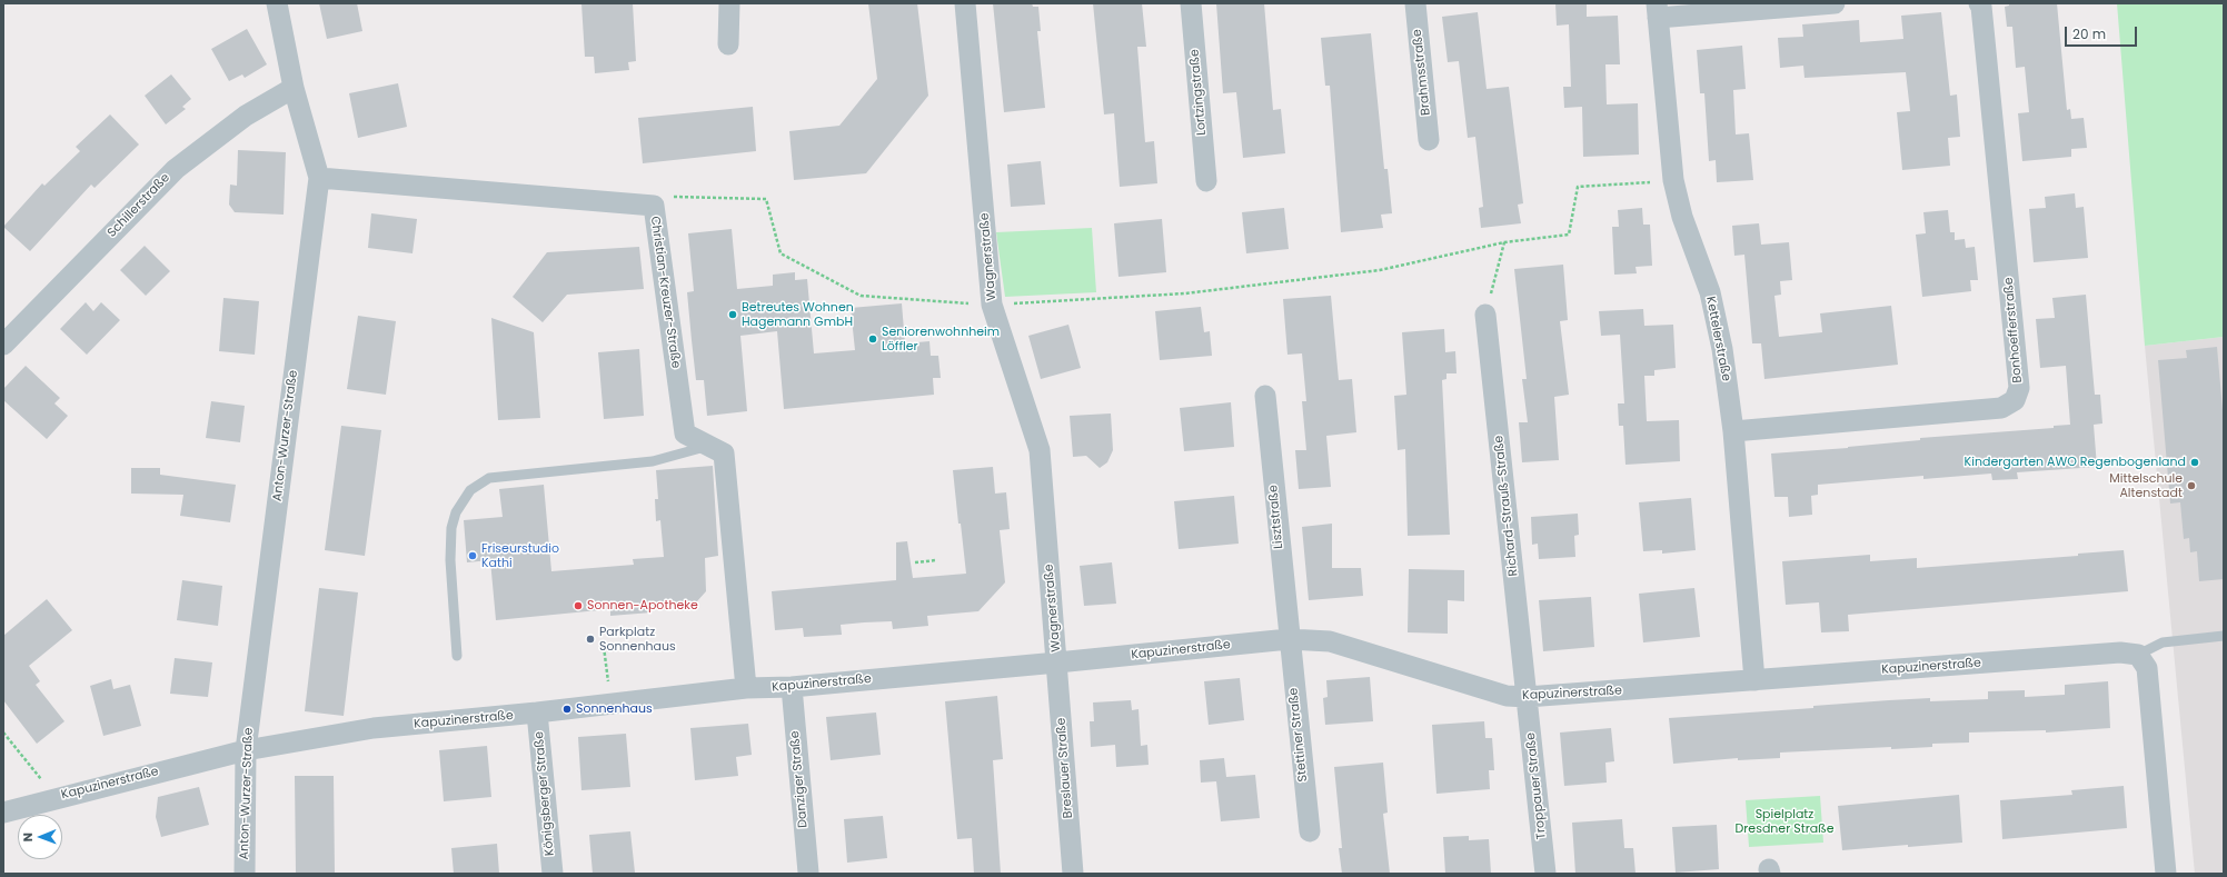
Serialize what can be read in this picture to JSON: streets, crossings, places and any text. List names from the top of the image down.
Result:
{
  "streets": {
    "street": [
      "Brahmsstraße",
      "Lortzingstraße",
      "Schillerstraße",
      "Wagnerstraße",
      "Christian-Kreuzer-Straße",
      "Bonhoefferstraße",
      "Kettelerstraße",
      "Anton-Wurzer-Straße",
      "Richard-Strauß-Straße",
      "Lisztstraße",
      "Kapuzinerstraße",
      "Stettiner Straße",
      "Breslauer Straße",
      "Danziger Straße",
      "Troppauer Straße",
      "Königsberger Straße"
    ]
  },
  "crossings": [
    ["Schillerstraße", "Anton-Wurzer-Straße"],
    ["Wagnerstraße", "Kapuzinerstraße"],
    ["Wagnerstraße", "Breslauer Straße"],
    ["Christian-Kreuzer-Straße", "Anton-Wurzer-Straße"],
    ["Christian-Kreuzer-Straße", "Kapuzinerstraße"],
    ["Bonhoefferstraße", "Kettelerstraße"],
    ["Kettelerstraße", "Kapuzinerstraße"],
    ["Anton-Wurzer-Straße", "Kapuzinerstraße"],
    ["Richard-Strauß-Straße", "Kapuzinerstraße"],
    ["Richard-Strauß-Straße", "Troppauer Straße"],
    ["Lisztstraße", "Kapuzinerstraße"],
    ["Lisztstraße", "Stettiner Straße"],
    ["Kapuzinerstraße", "Stettiner Straße"],
    ["Kapuzinerstraße", "Breslauer Straße"],
    ["Kapuzinerstraße", "Danziger Straße"],
    ["Kapuzinerstraße", "Troppauer Straße"],
    ["Kapuzinerstraße", "Königsberger Straße"]
  ],
  "parks": ["Spielplatz Dresdner Straße"],
  "places": [
    "Betreutes Wohnen Hagemann GmbH",
    "Seniorenwohnheim Löffler",
    "Kindergarten AWO Regenbogenland",
    "Mittelschule Altenstadt",
    "Friseurstudio Kathi",
    "Sonnen-Apotheke",
    "Parkplatz Sonnenhaus",
    "Sonnenhaus"
  ],
  "scale_bar": "20 m",
  "north": "left"
}
